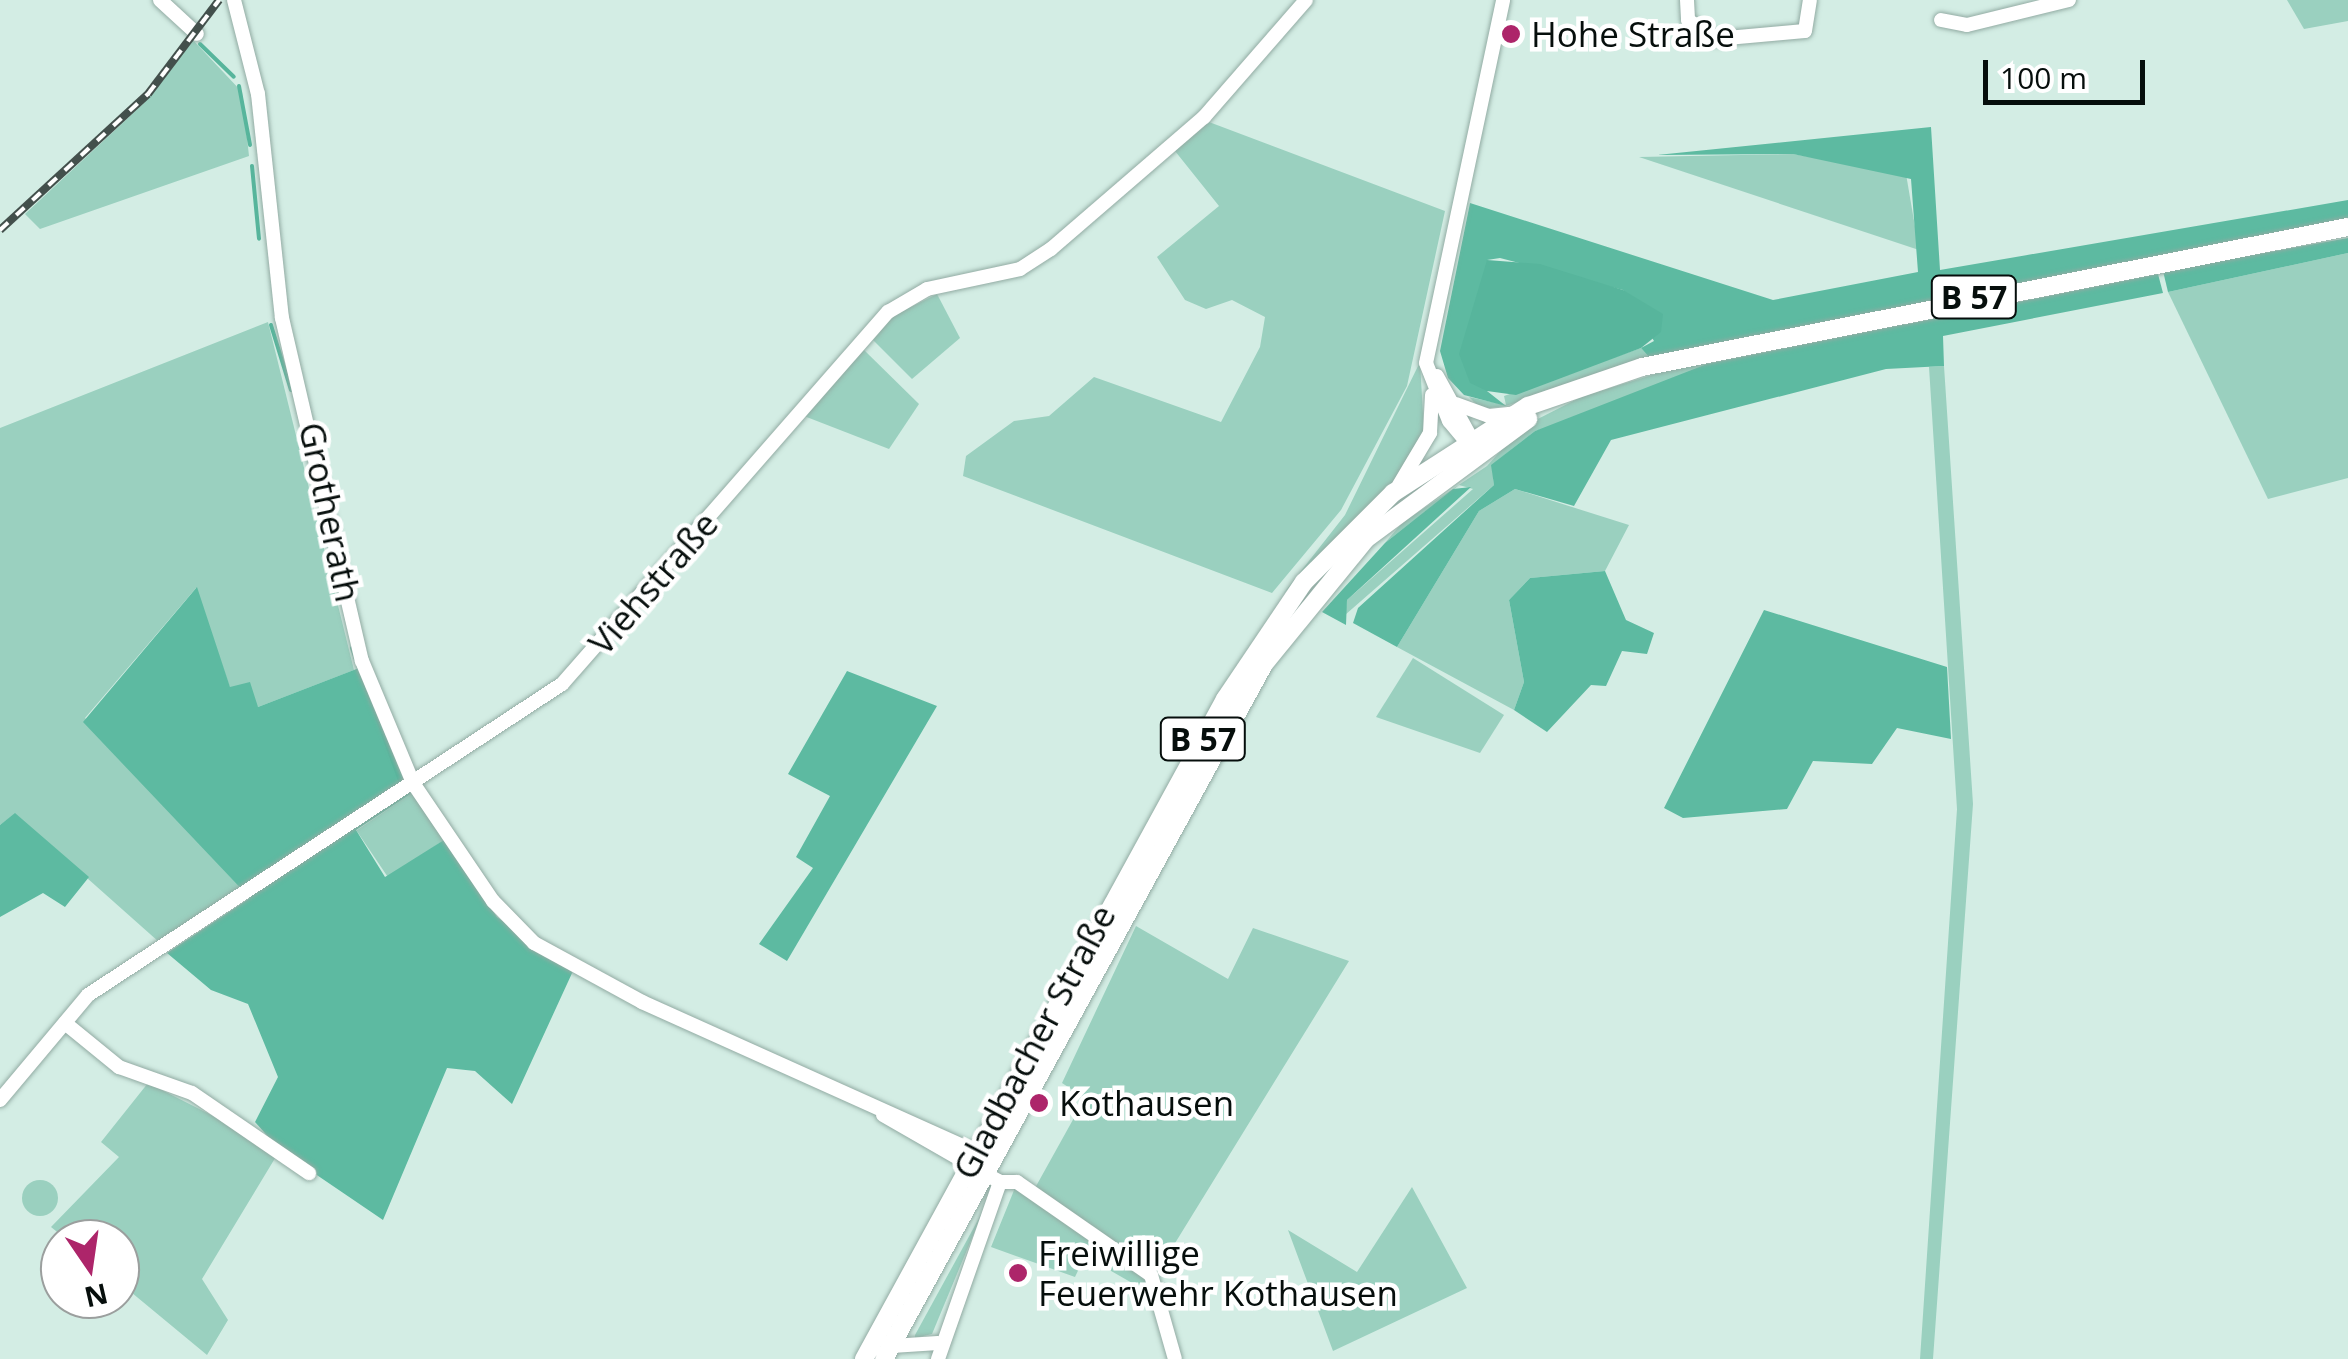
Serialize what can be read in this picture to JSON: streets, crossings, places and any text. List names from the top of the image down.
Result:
{
  "streets": {
    "main road": ["B 57", "Gladbacher Straße"],
    "street": ["Grotherath", "Viehstraße"]
  },
  "crossings": [
    ["B 57", "Gladbacher Straße"],
    ["Grotherath", "Viehstraße"],
    ["Grotherath", "Gladbacher Straße"]
  ],
  "places": ["Hohe Straße", "Kothausen", "Freiwillige Feuerwehr Kothausen"],
  "scale_bar": "100 m",
  "north": "bottom"
}
